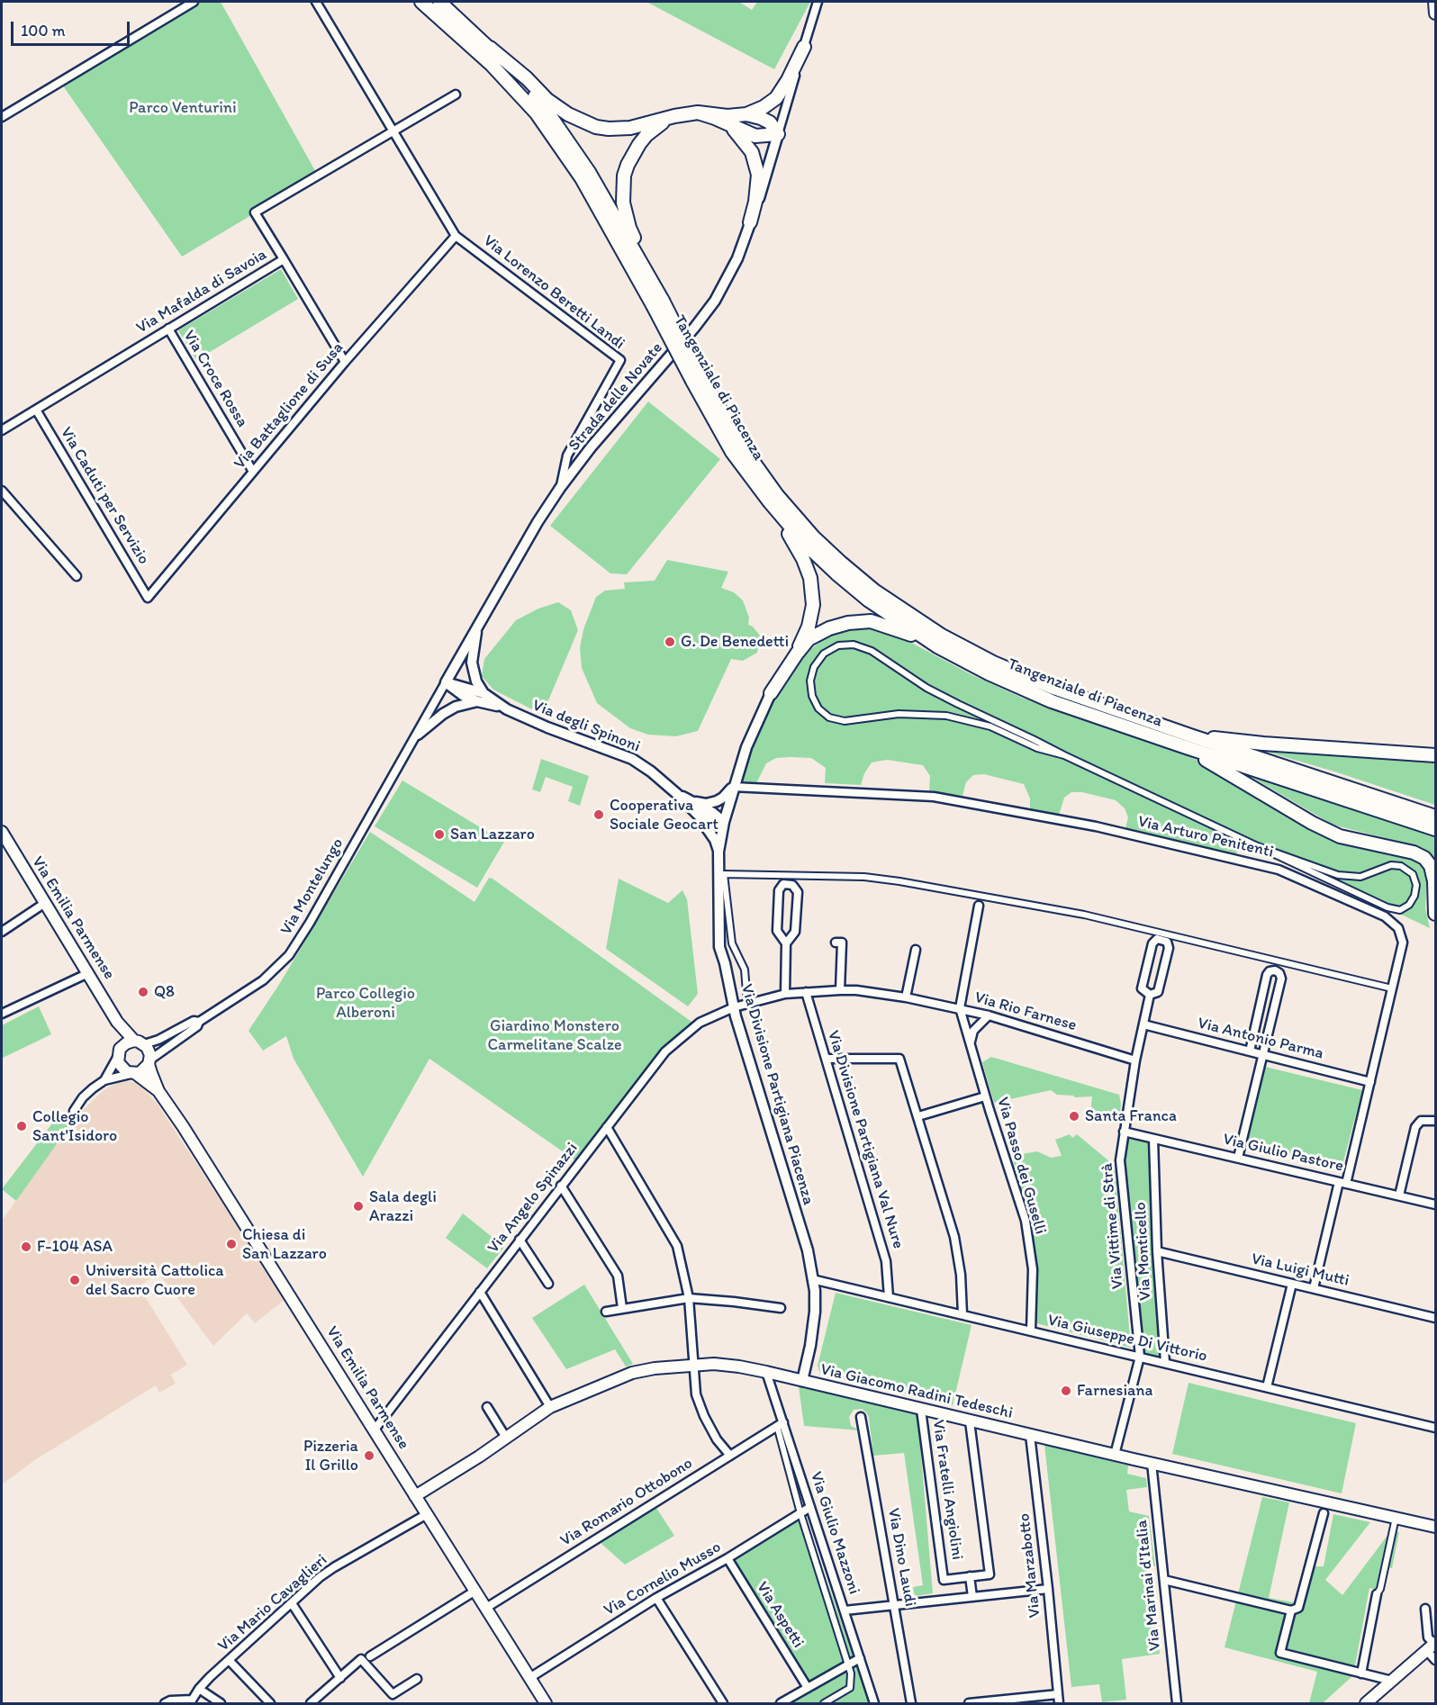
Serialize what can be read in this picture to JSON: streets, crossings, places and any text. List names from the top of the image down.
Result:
{
  "streets": {
    "highway": ["Tangenziale di Piacenza"],
    "main road": ["Via Emilia Parmense", "Via Giacomo Radini Tedeschi"],
    "street": [
      "Via Mafalda di Savoia",
      "Via Lorenzo Beretti Landi",
      "Via Croce Rossa",
      "Strada delle Novate",
      "Via Battaglione di Susa",
      "Via Caduti per Servizio",
      "Via degli Spinoni",
      "Via Arturo Penitenti",
      "Via Montelungo",
      "Via Rio Farnese",
      "Via Antonio Parma",
      "Via Divisione Partigiana Piacenza",
      "Via Divisione Partigiana Val Nure",
      "Via Giulio Pastore",
      "Via Passo dei Guselli",
      "Via Angelo Spinazzi",
      "Via Vittime di Strà",
      "Via Monticello",
      "Via Luigi Mutti",
      "Via Giuseppe Di Vittorio",
      "Via Fratelli Angiolini",
      "Via Romario Ottobono",
      "Via Giulio Mazzoni",
      "Via Dino Laudi",
      "Via Marzabotto",
      "Via Cornelio Musso",
      "Via Marinai d'Italia",
      "Via Mario Cavaglieri",
      "Via Aspetti"
    ]
  },
  "crossings": [
    ["Via Mafalda di Savoia", "Via Lorenzo Beretti Landi"],
    ["Via Mafalda di Savoia", "Via Croce Rossa"],
    ["Via Mafalda di Savoia", "Via Caduti per Servizio"],
    ["Via Lorenzo Beretti Landi", "Strada delle Novate"],
    ["Via Lorenzo Beretti Landi", "Via Battaglione di Susa"],
    ["Via Croce Rossa", "Via Battaglione di Susa"],
    ["Strada delle Novate", "Via degli Spinoni"],
    ["Strada delle Novate", "Via Montelungo"],
    ["Via Battaglione di Susa", "Via Caduti per Servizio"],
    ["Via degli Spinoni", "Via Divisione Partigiana Piacenza"],
    ["Via Arturo Penitenti", "Via Antonio Parma"],
    ["Via Arturo Penitenti", "Via Divisione Partigiana Piacenza"],
    ["Via Arturo Penitenti", "Via Giulio Pastore"],
    ["Via Arturo Penitenti", "Via Luigi Mutti"],
    ["Via Montelungo", "Via Emilia Parmense"],
    ["Via Emilia Parmense", "Via Angelo Spinazzi"],
    ["Via Emilia Parmense", "Via Giacomo Radini Tedeschi"],
    ["Via Emilia Parmense", "Via Romario Ottobono"],
    ["Via Emilia Parmense", "Via Cornelio Musso"],
    ["Via Emilia Parmense", "Via Mario Cavaglieri"],
    ["Via Rio Farnese", "Via Divisione Partigiana Piacenza"],
    ["Via Rio Farnese", "Via Divisione Partigiana Val Nure"],
    ["Via Rio Farnese", "Via Passo dei Guselli"],
    ["Via Rio Farnese", "Via Angelo Spinazzi"],
    ["Via Rio Farnese", "Via Vittime di Strà"],
    ["Via Antonio Parma", "Via Vittime di Strà"],
    ["Via Divisione Partigiana Piacenza", "Via Angelo Spinazzi"],
    ["Via Divisione Partigiana Piacenza", "Via Giuseppe Di Vittorio"],
    ["Via Divisione Partigiana Piacenza", "Via Giacomo Radini Tedeschi"],
    ["Via Divisione Partigiana Val Nure", "Via Giuseppe Di Vittorio"],
    ["Via Giulio Pastore", "Via Vittime di Strà"],
    ["Via Giulio Pastore", "Via Monticello"],
    ["Via Passo dei Guselli", "Via Giuseppe Di Vittorio"],
    ["Via Vittime di Strà", "Via Giuseppe Di Vittorio"],
    ["Via Vittime di Strà", "Via Giacomo Radini Tedeschi"],
    ["Via Monticello", "Via Luigi Mutti"],
    ["Via Monticello", "Via Giuseppe Di Vittorio"],
    ["Via Giacomo Radini Tedeschi", "Via Fratelli Angiolini"],
    ["Via Giacomo Radini Tedeschi", "Via Giulio Mazzoni"],
    ["Via Giacomo Radini Tedeschi", "Via Marzabotto"],
    ["Via Giacomo Radini Tedeschi", "Via Marinai d'Italia"],
    ["Via Romario Ottobono", "Via Giulio Mazzoni"],
    ["Via Giulio Mazzoni", "Via Cornelio Musso"],
    ["Via Cornelio Musso", "Via Aspetti"]
  ],
  "parks": ["Parco Venturini", "Parco Collegio Alberoni", "Giardino Monstero Carmelitane Scalze"],
  "places": [
    "G. De Benedetti",
    "Cooperativa Sociale Geocart",
    "San Lazzaro",
    "Q8",
    "Santa Franca",
    "Collegio Sant'Isidoro",
    "Sala degli Arazzi",
    "Chiesa di San Lazzaro",
    "F-104 ASA",
    "Università Cattolica del Sacro Cuore",
    "Farnesiana",
    "Pizzeria Il Grillo"
  ],
  "scale_bar": "100 m"
}
